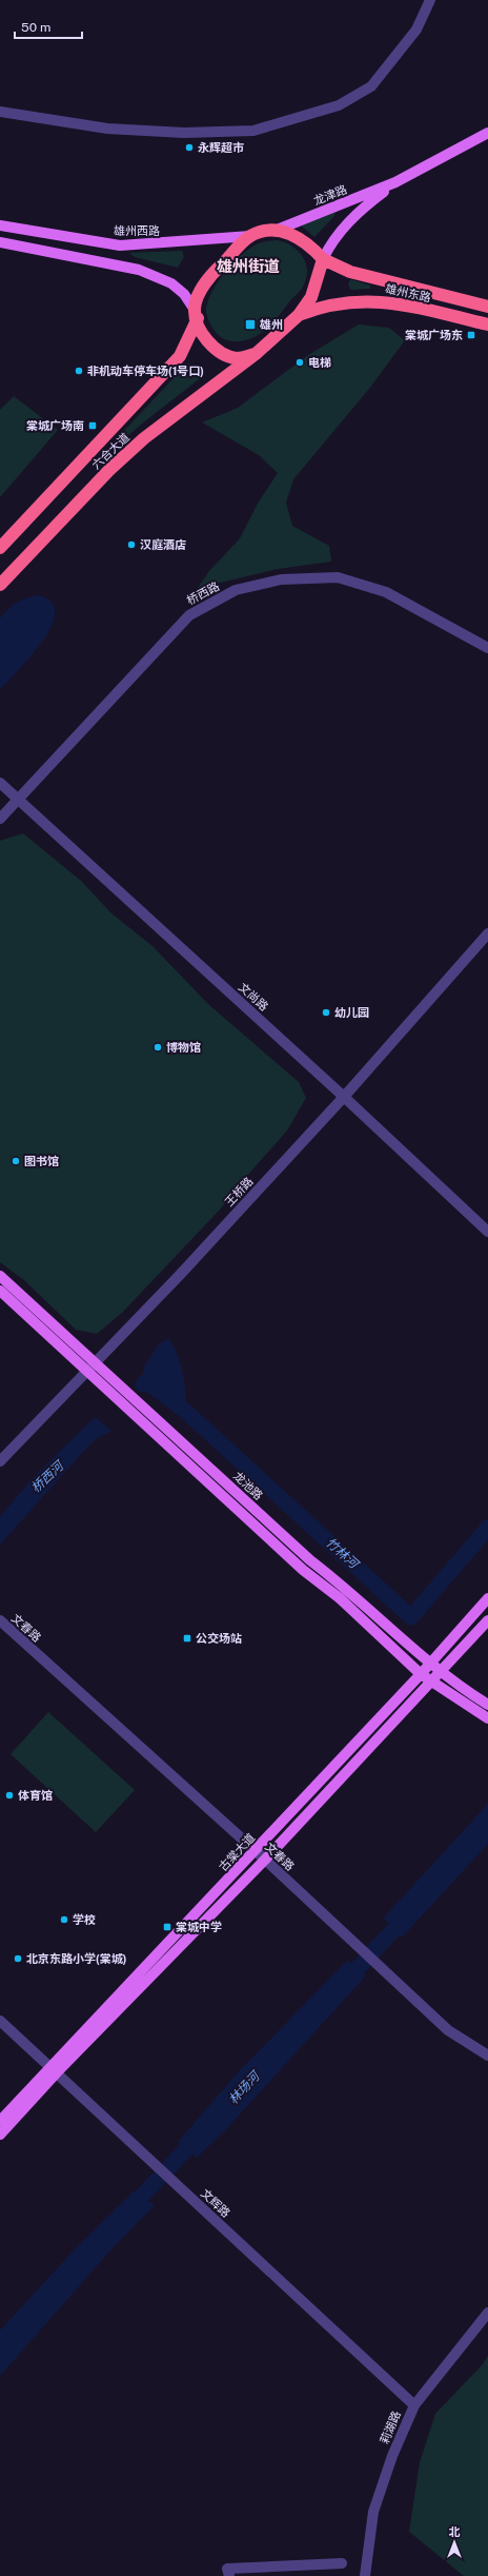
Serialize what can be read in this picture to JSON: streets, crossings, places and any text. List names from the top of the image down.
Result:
{
  "streets": {
    "highway": ["雄州东路", "六合大道"],
    "main road": [
      "龙津路",
      "雄州西路",
      "龙池路",
      "古棠大道"
    ],
    "street": [
      "桥西路",
      "文尚路",
      "王桥路",
      "文春路",
      "文辉路",
      "莉湖路"
    ]
  },
  "crossings": [
    ["龙津路", "雄州西路"],
    ["龙津路", "雄州东路"],
    ["龙津路", "六合大道"],
    ["雄州西路", "雄州东路"],
    ["雄州西路", "六合大道"],
    ["雄州东路", "六合大道"],
    ["桥西路", "文尚路"],
    ["文尚路", "王桥路"],
    ["王桥路", "龙池路"],
    ["龙池路", "古棠大道"],
    ["文春路", "古棠大道"],
    ["古棠大道", "文辉路"],
    ["文辉路", "莉湖路"]
  ],
  "districts": ["雄州街道"],
  "water": ["桥西河", "竹林河", "林场河"],
  "places": {
    "other": [
      "永辉超市",
      "电梯",
      "非机动车停车场(1号口)",
      "汉庭酒店",
      "幼儿园",
      "博物馆",
      "图书馆",
      "体育馆",
      "学校",
      "北京东路小学(棠城)"
    ],
    "transit": [
      "雄州",
      "棠城广场东",
      "棠城广场南",
      "公交场站",
      "棠城中学"
    ]
  },
  "scale_bar": "50 m",
  "north": "top"
}
